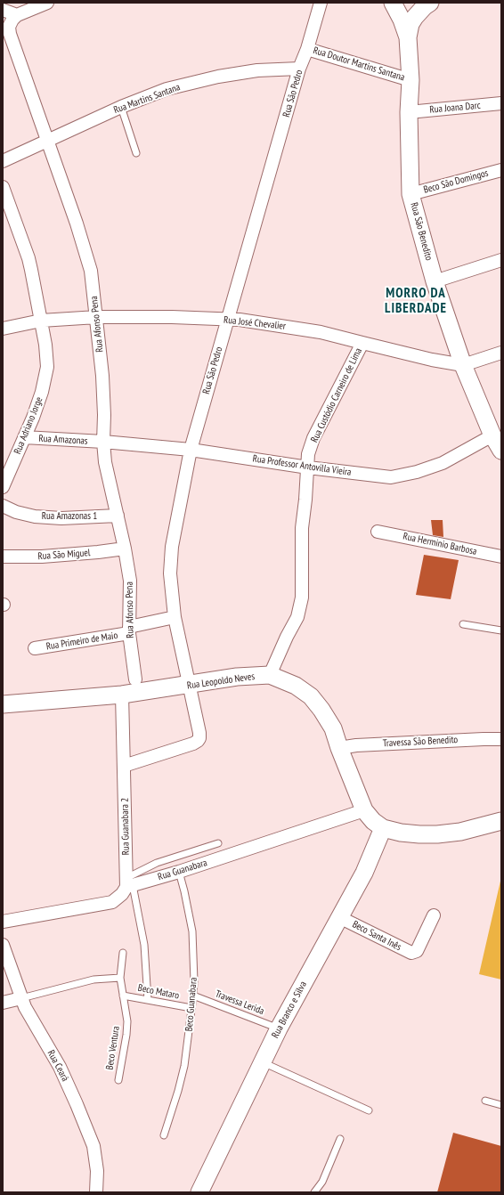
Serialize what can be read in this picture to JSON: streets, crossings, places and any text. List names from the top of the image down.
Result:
{
  "streets": {
    "street": [
      "Rua Doutor Martins Santana",
      "Rua São Pedro",
      "Rua Martins Santana",
      "Rua Joana Darc",
      "Beco São Domingos",
      "Rua São Benedito",
      "Rua José Chevalier",
      "Rua Afonso Pena",
      "Rua Custódio Carneiro de Lima",
      "Rua Adriano Jorge",
      "Rua Amazonas",
      "Rua Professor Antovilla Vieira",
      "Rua Amazonas 1",
      "Rua Herminio Barbosa",
      "Rua São Miguel",
      "Rua Primeiro de Maio",
      "Rua Leopoldo Neves",
      "Travessa São Benedito",
      "Rua Guanabara 2",
      "Rua Guanabara",
      "Beco Santa Inês",
      "Rua Branco e Silva",
      "Rua Ceará"
    ],
    "lane": [
      "Beco Mataro",
      "Travessa Lerida",
      "Beco Guanabara",
      "Beco Ventura"
    ]
  },
  "crossings": [
    ["Rua Doutor Martins Santana", "Rua São Pedro"],
    ["Rua Doutor Martins Santana", "Rua São Benedito"],
    ["Rua São Pedro", "Rua Martins Santana"],
    ["Rua São Pedro", "Rua José Chevalier"],
    ["Rua São Pedro", "Rua Professor Antovilla Vieira"],
    ["Rua São Pedro", "Rua Primeiro de Maio"],
    ["Rua São Pedro", "Rua Leopoldo Neves"],
    ["Rua São Pedro", "Rua Guanabara 2"],
    ["Rua Martins Santana", "Rua Afonso Pena"],
    ["Rua Joana Darc", "Rua São Benedito"],
    ["Beco São Domingos", "Rua São Benedito"],
    ["Rua São Benedito", "Rua José Chevalier"],
    ["Rua São Benedito", "Rua Professor Antovilla Vieira"],
    ["Rua José Chevalier", "Rua Afonso Pena"],
    ["Rua José Chevalier", "Rua Custódio Carneiro de Lima"],
    ["Rua José Chevalier", "Rua Adriano Jorge"],
    ["Rua Afonso Pena", "Rua Amazonas"],
    ["Rua Afonso Pena", "Rua Professor Antovilla Vieira"],
    ["Rua Afonso Pena", "Rua Amazonas 1"],
    ["Rua Afonso Pena", "Rua São Miguel"],
    ["Rua Afonso Pena", "Rua Primeiro de Maio"],
    ["Rua Custódio Carneiro de Lima", "Rua Professor Antovilla Vieira"],
    ["Rua Custódio Carneiro de Lima", "Rua Leopoldo Neves"],
    ["Rua Adriano Jorge", "Rua Amazonas"],
    ["Rua Amazonas", "Rua Professor Antovilla Vieira"],
    ["Rua Leopoldo Neves", "Travessa São Benedito"],
    ["Rua Leopoldo Neves", "Rua Guanabara 2"],
    ["Rua Leopoldo Neves", "Rua Guanabara"],
    ["Rua Leopoldo Neves", "Rua Branco e Silva"],
    ["Rua Guanabara 2", "Rua Guanabara"],
    ["Rua Guanabara 2", "Beco Mataro"],
    ["Rua Guanabara", "Beco Guanabara"],
    ["Beco Santa Inês", "Rua Branco e Silva"],
    ["Beco Mataro", "Beco Guanabara"],
    ["Beco Mataro", "Beco Ventura"],
    ["Travessa Lerida", "Beco Guanabara"],
    ["Travessa Lerida", "Rua Branco e Silva"]
  ],
  "districts": ["MORRO DA LIBERDADE"]
}
